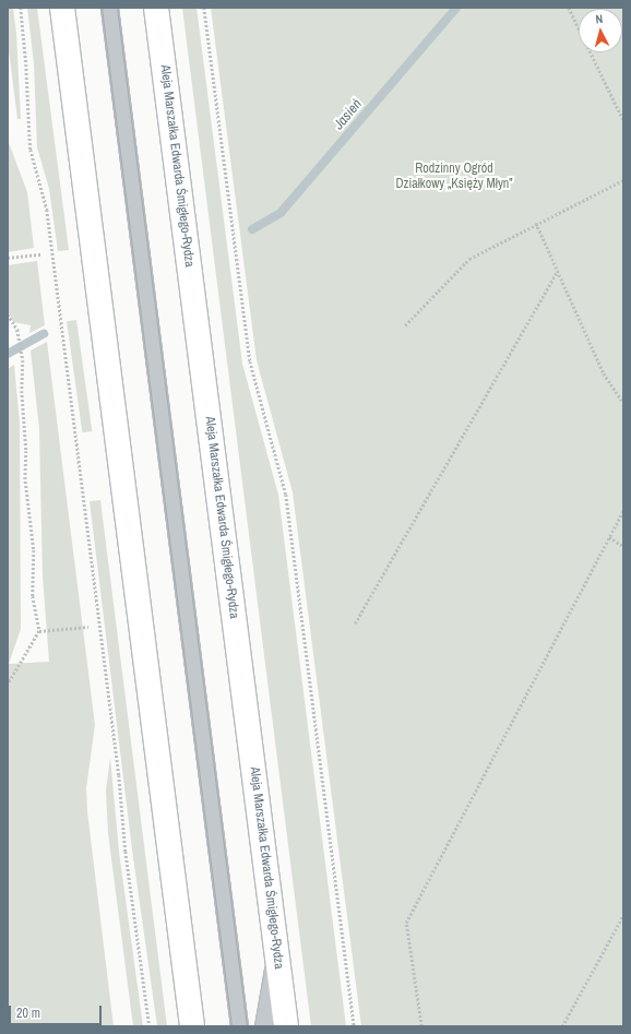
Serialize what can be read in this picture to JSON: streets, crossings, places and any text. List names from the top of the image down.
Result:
{
  "streets": {
    "main road": ["Aleja Marszałka Edwarda Śmigłego-Rydza"]
  },
  "water": ["Jasień"],
  "parks": ["Rodzinny Ogród Działkowy „Księży Młyn”"],
  "scale_bar": "20 m",
  "north": "top"
}
